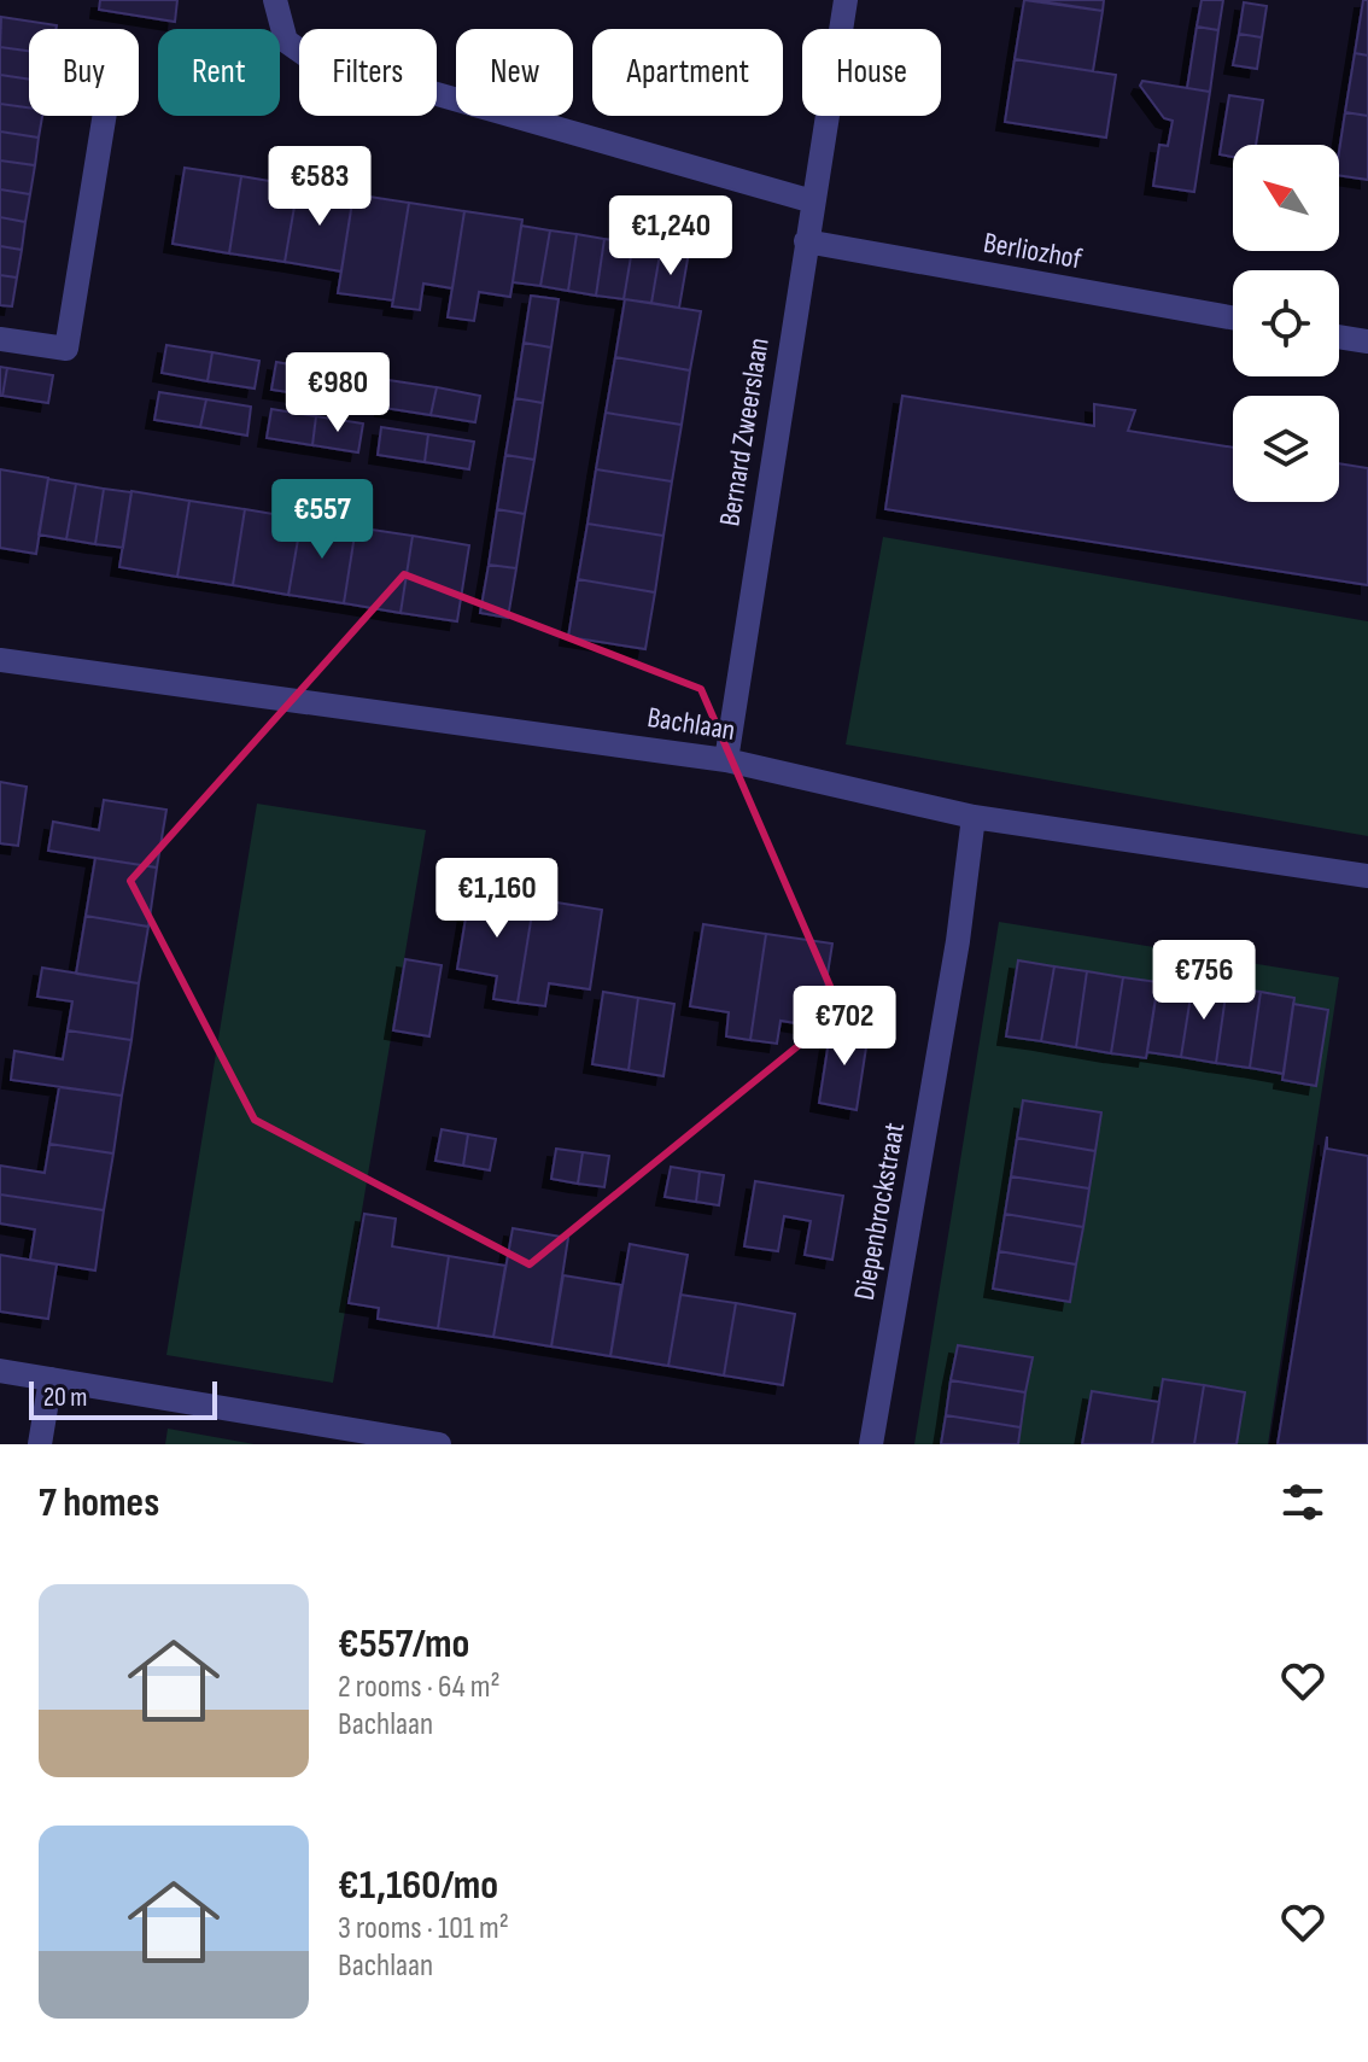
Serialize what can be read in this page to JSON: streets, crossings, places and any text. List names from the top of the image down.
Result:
{
  "streets": {
    "street": [
      "Berliozhof",
      "Bernard Zweerslaan",
      "Bachlaan",
      "Diepenbrockstraat"
    ]
  },
  "crossings": [
    ["Berliozhof", "Bernard Zweerslaan"],
    ["Bernard Zweerslaan", "Bachlaan"],
    ["Bachlaan", "Diepenbrockstraat"]
  ],
  "scale_bar": "20 m",
  "north": "top left",
  "page": {
    "chip": [
      "Buy",
      "Rent",
      "Filters",
      "New",
      "Apartment",
      "House"
    ],
    "price": [
      "€583",
      "€1,240",
      "€980",
      "€557",
      "€1,160",
      "€756",
      "€702"
    ],
    "scale": "20 m",
    "heading": "7 homes",
    "list": [
      {
        "name": "€557/mo",
        "note": "2 rooms · 64 m² · Bachlaan"
      },
      {
        "name": "€1,160/mo",
        "note": "3 rooms · 101 m² · Bachlaan"
      }
    ]
  }
}
